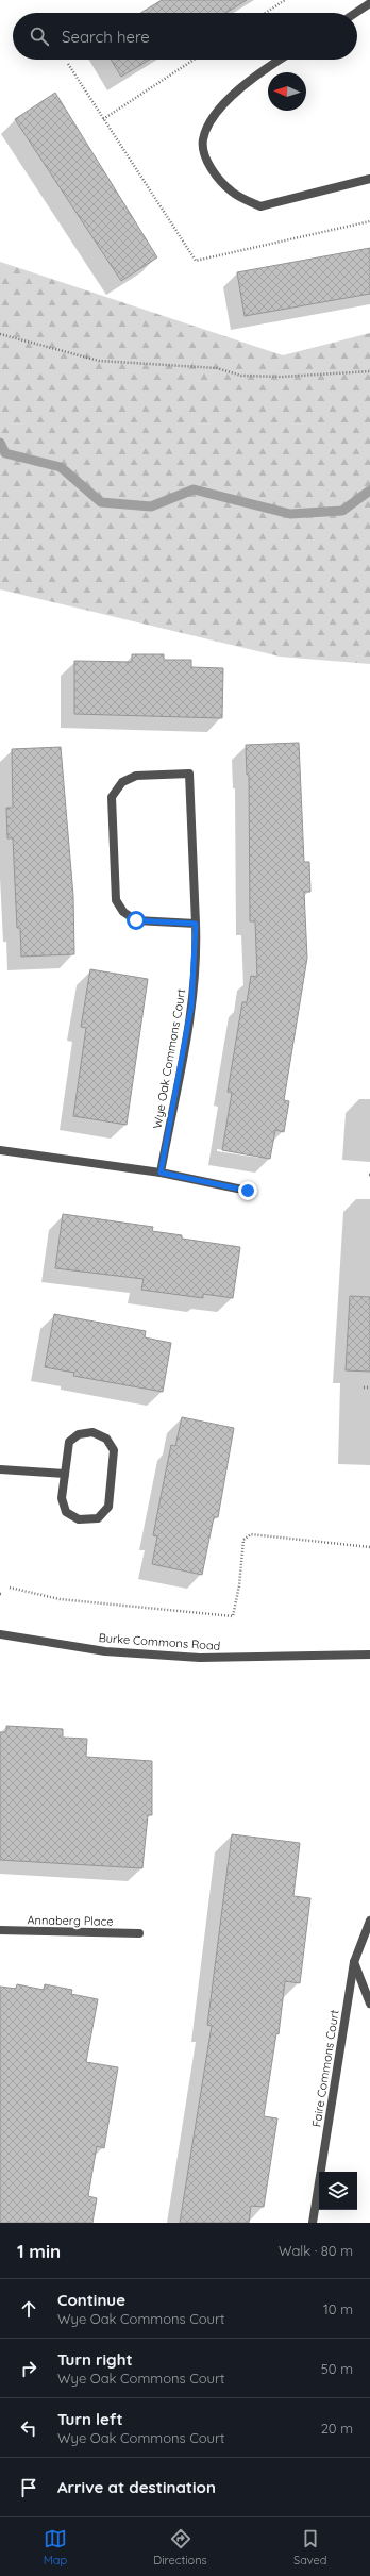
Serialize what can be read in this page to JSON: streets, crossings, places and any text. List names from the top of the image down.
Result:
{
  "streets": {
    "street": [
      "Wye Oak Commons Court",
      "Burke Commons Road",
      "Annaberg Place",
      "Faire Commons Court"
    ]
  },
  "north": "left",
  "page": {
    "search": "Search here",
    "heading": ["1 min", "Walk · 80 m"],
    "list": [
      ["Continue", "Wye Oak Commons Court", "10 m"],
      ["Turn right", "Wye Oak Commons Court", "50 m"],
      ["Turn left", "Wye Oak Commons Court", "20 m"],
      "Arrive at destination"
    ],
    "nav": ["Map", "Directions", "Saved"]
  }
}
